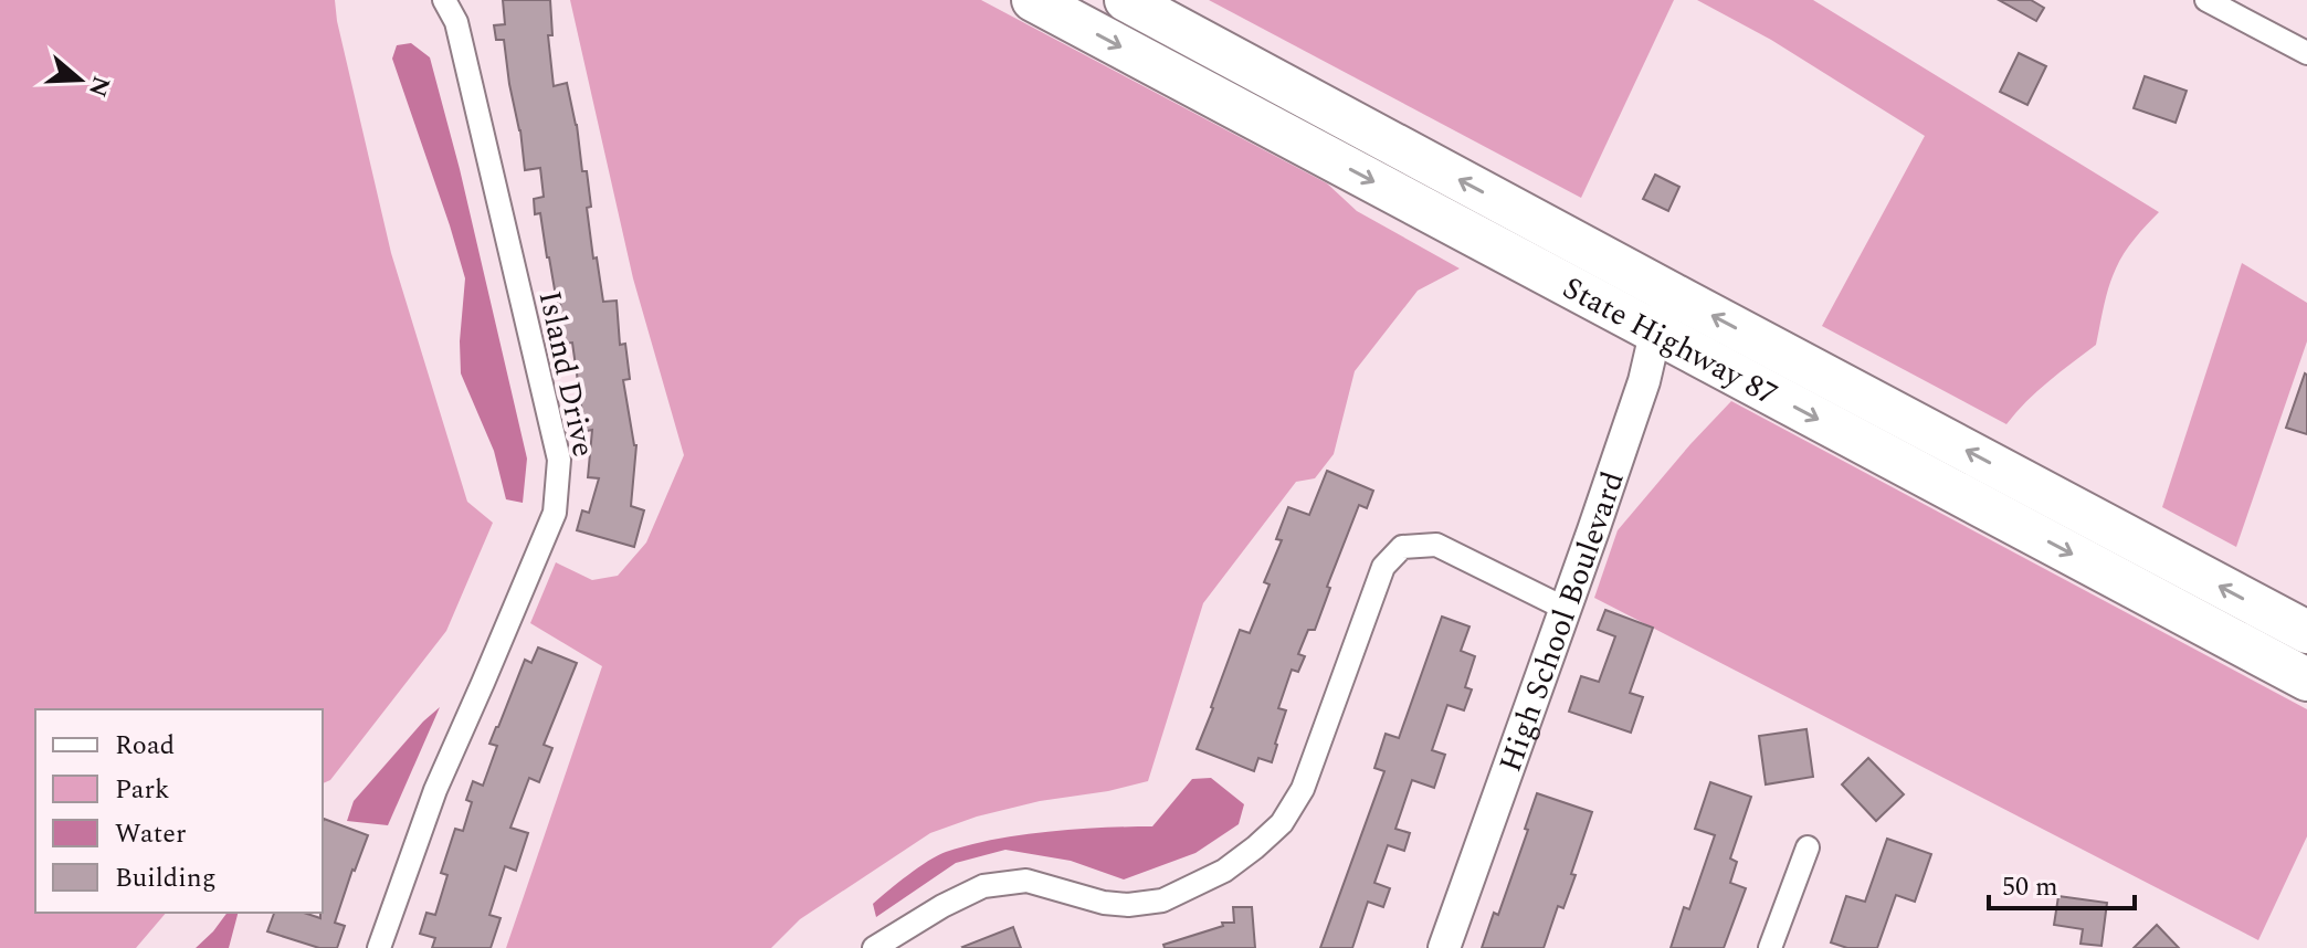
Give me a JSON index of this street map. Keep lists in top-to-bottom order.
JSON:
{
  "streets": {
    "highway": ["State Highway 87"],
    "street": ["Island Drive", "High School Boulevard"]
  },
  "crossings": [
    ["State Highway 87", "High School Boulevard"]
  ],
  "legend": [
    "Road",
    "Park",
    "Water",
    "Building"
  ],
  "scale_bar": "50 m",
  "north": "right"
}
